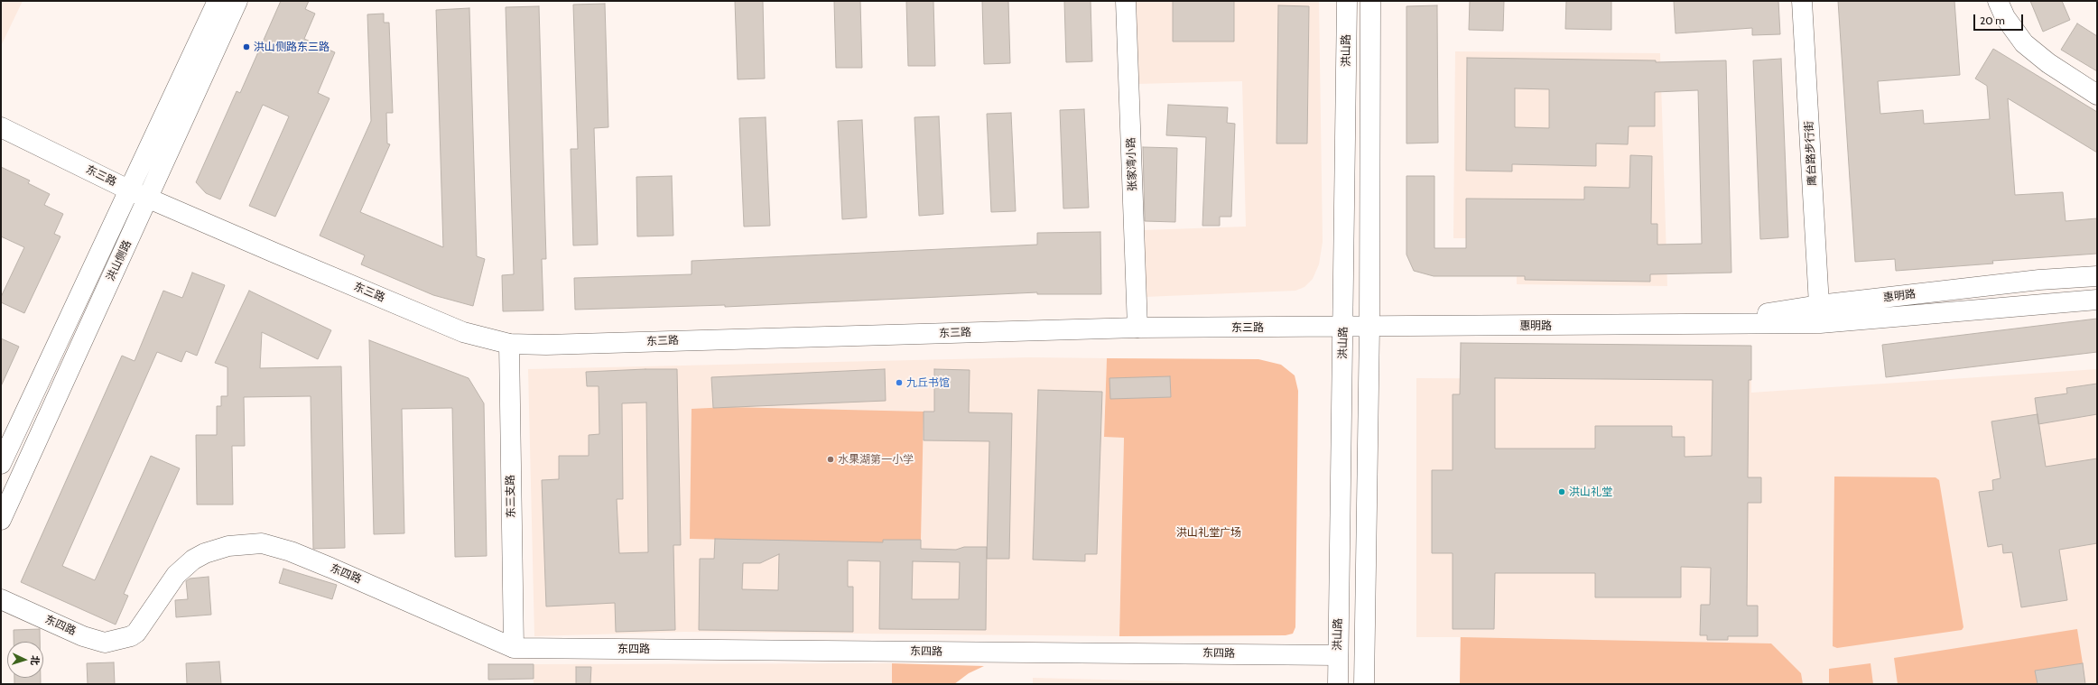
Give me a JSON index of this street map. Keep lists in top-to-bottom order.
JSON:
{
  "streets": {
    "street": [
      "洪山路",
      "鹰台路步行街",
      "张家湾小路",
      "东三路",
      "洪山侧路",
      "惠明路",
      "东三支路",
      "东四路"
    ]
  },
  "crossings": [
    ["洪山路", "东三路"],
    ["洪山路", "东四路"],
    ["鹰台路步行街", "惠明路"],
    ["张家湾小路", "东三路"],
    ["东三路", "洪山侧路"],
    ["东三路", "惠明路"],
    ["东三路", "东三支路"],
    ["东三支路", "东四路"]
  ],
  "parks": ["洪山礼堂广场"],
  "places": [
    "洪山侧路东三路",
    "九丘书馆",
    "水果湖第一小学",
    "洪山礼堂"
  ],
  "scale_bar": "20 m",
  "north": "right"
}
